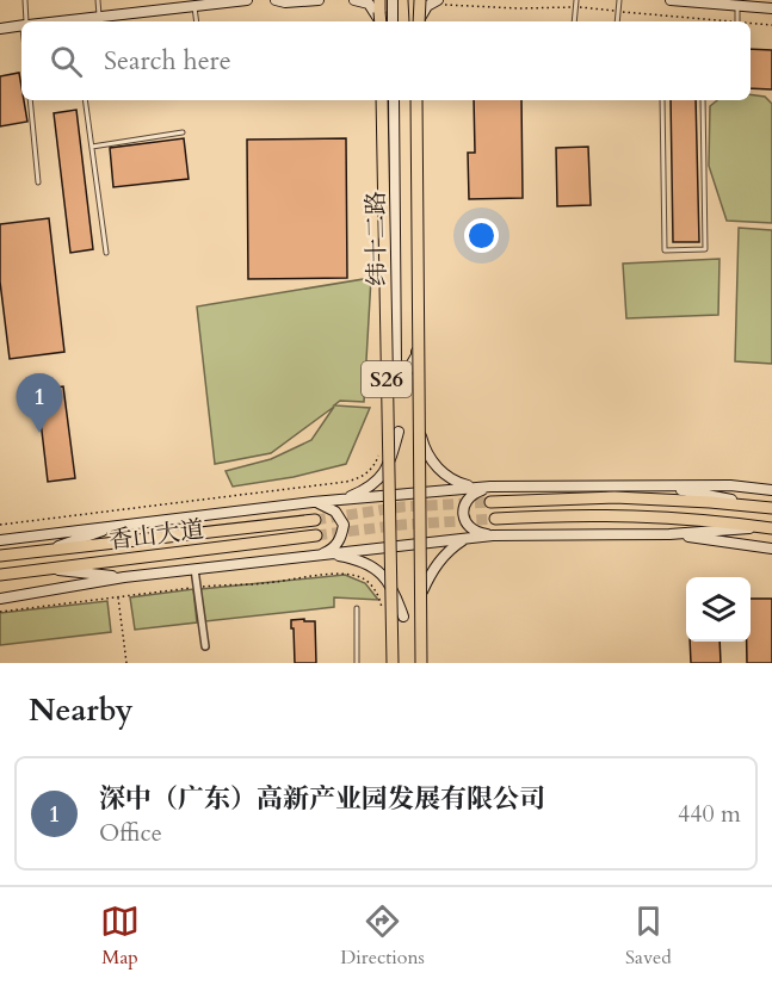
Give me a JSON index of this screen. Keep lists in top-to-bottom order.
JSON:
{
  "streets": {
    "highway": ["S26", "香山大道"],
    "main road": ["纬十二路"]
  },
  "page": {
    "search": "Search here",
    "pins": "1",
    "heading": "Nearby",
    "list": [
      {
        "mark": "1",
        "name": "深中（广东）高新产业园发展有限公司",
        "note": "Office",
        "value": "440 m"
      }
    ],
    "nav": ["Map", "Directions", "Saved"]
  }
}
